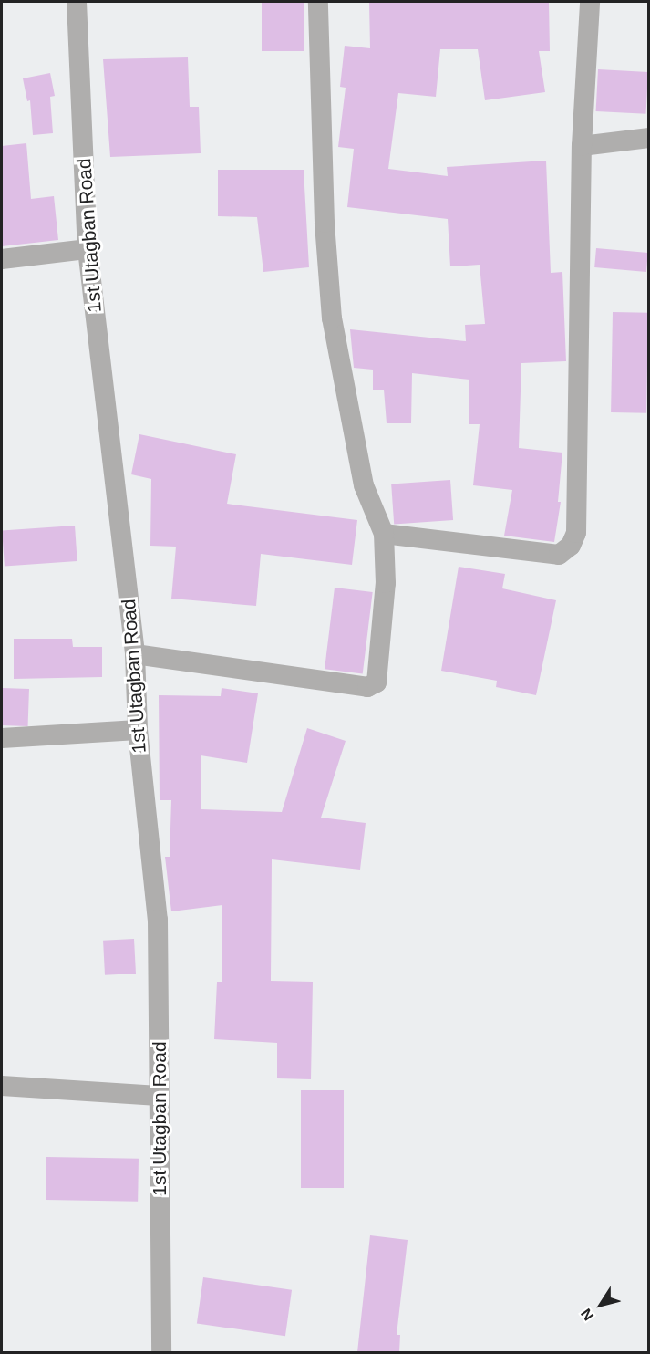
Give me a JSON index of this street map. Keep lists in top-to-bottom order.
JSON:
{
  "streets": {
    "street": ["1st Utagban Road"]
  },
  "north": "bottom left"
}
